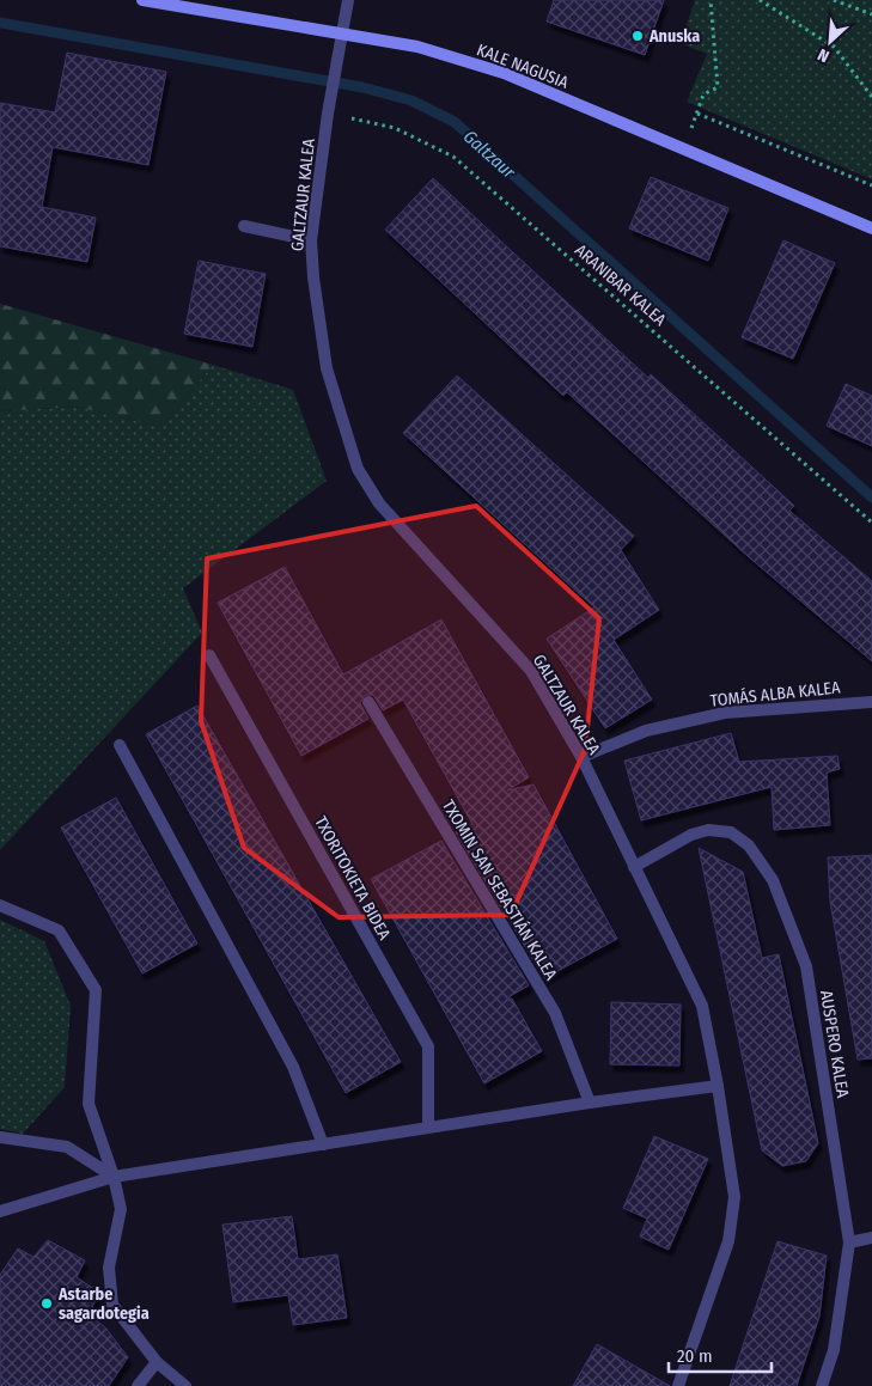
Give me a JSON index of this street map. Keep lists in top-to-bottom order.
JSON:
{
  "streets": {
    "street": [
      "KALE NAGUSIA",
      "GALTZAUR KALEA",
      "TOMÁS ALBA KALEA",
      "TXORITOKIETA BIDEA",
      "TXOMIN SAN SEBASTIÁN KALEA",
      "AUSPERO KALEA"
    ],
    "path": ["ARANIBAR KALEA"]
  },
  "crossings": [
    ["KALE NAGUSIA", "GALTZAUR KALEA"],
    ["GALTZAUR KALEA", "ARANIBAR KALEA"],
    ["GALTZAUR KALEA", "TOMÁS ALBA KALEA"],
    ["GALTZAUR KALEA", "AUSPERO KALEA"]
  ],
  "water": ["Galtzaur"],
  "places": ["Anuska", "Astarbe sagardotegia"],
  "scale_bar": "20 m",
  "north": "bottom left"
}
